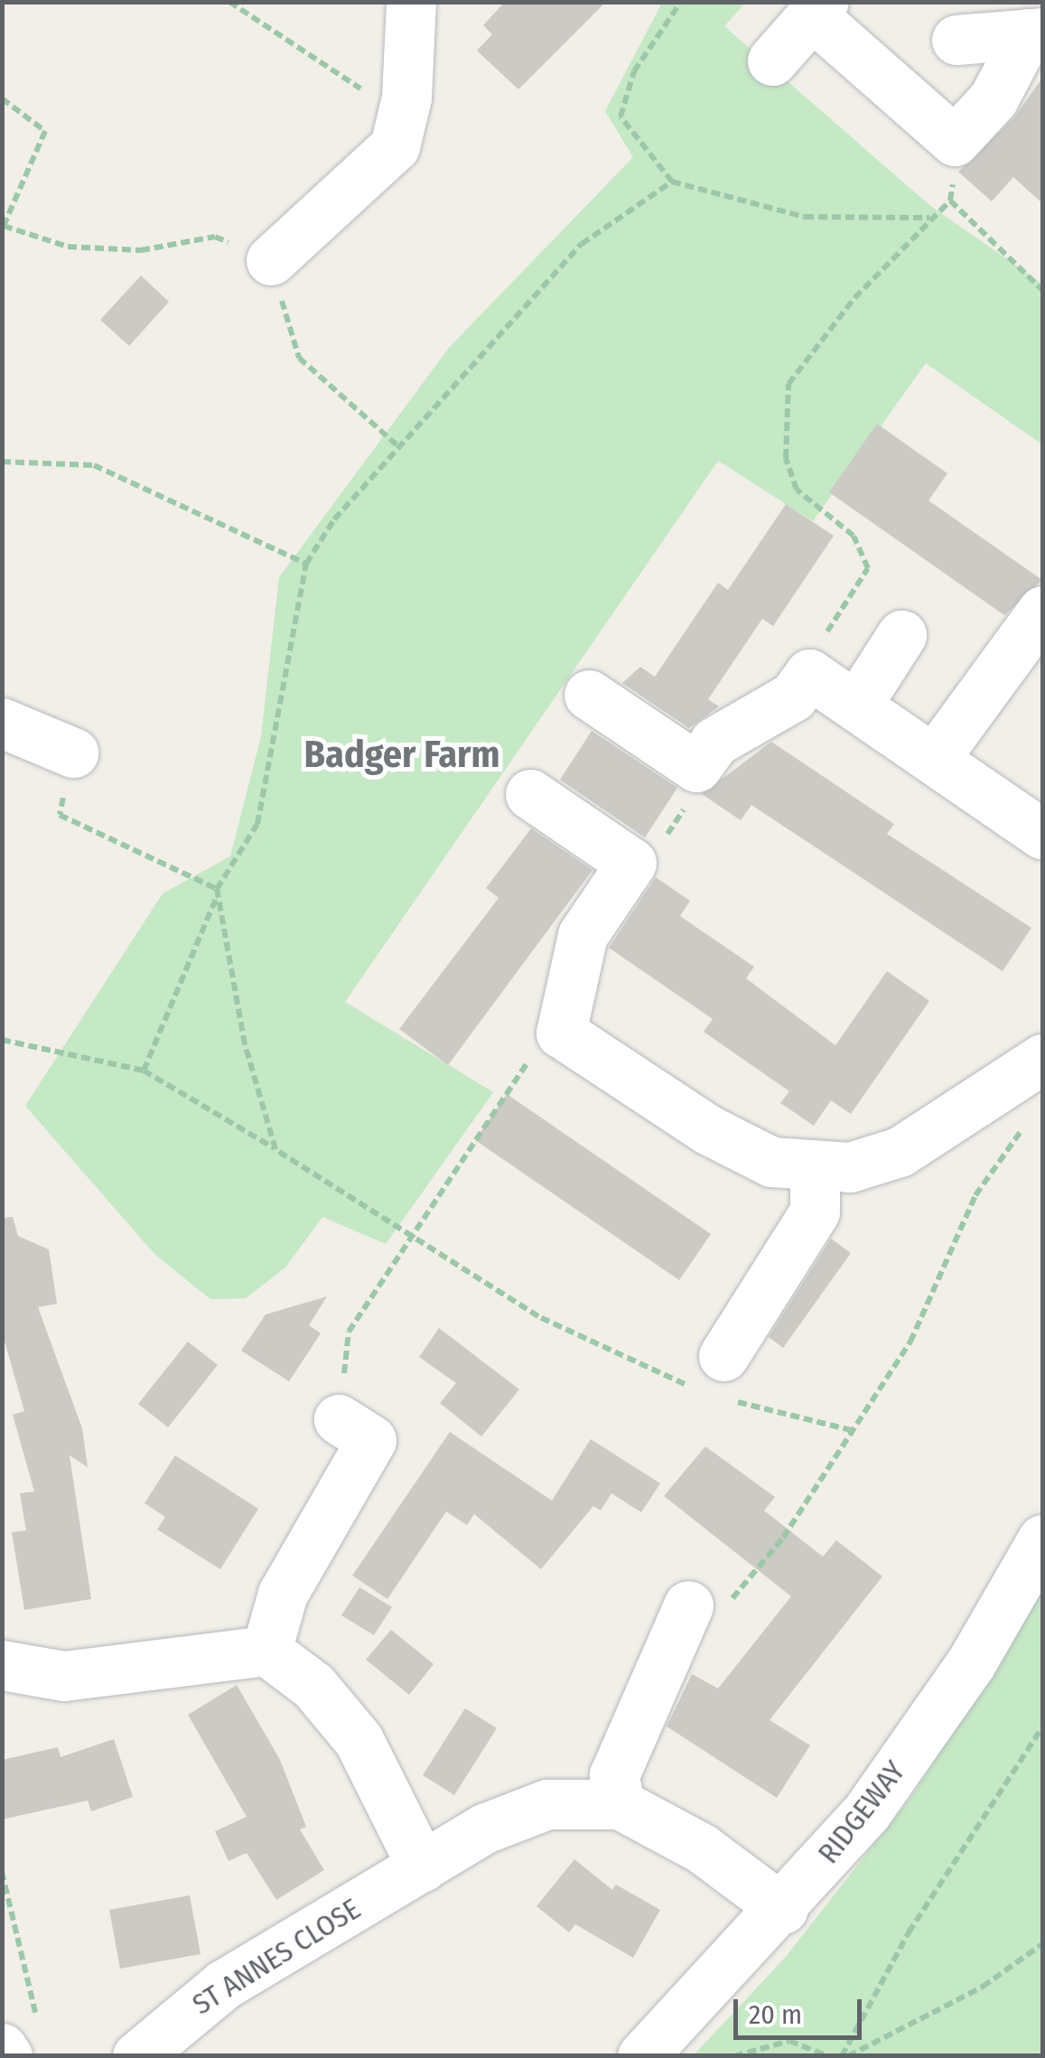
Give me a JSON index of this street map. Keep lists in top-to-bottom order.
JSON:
{
  "streets": {
    "street": ["RIDGEWAY", "ST ANNES CLOSE"]
  },
  "crossings": [
    ["RIDGEWAY", "ST ANNES CLOSE"]
  ],
  "districts": ["Badger Farm"],
  "scale_bar": "20 m"
}
